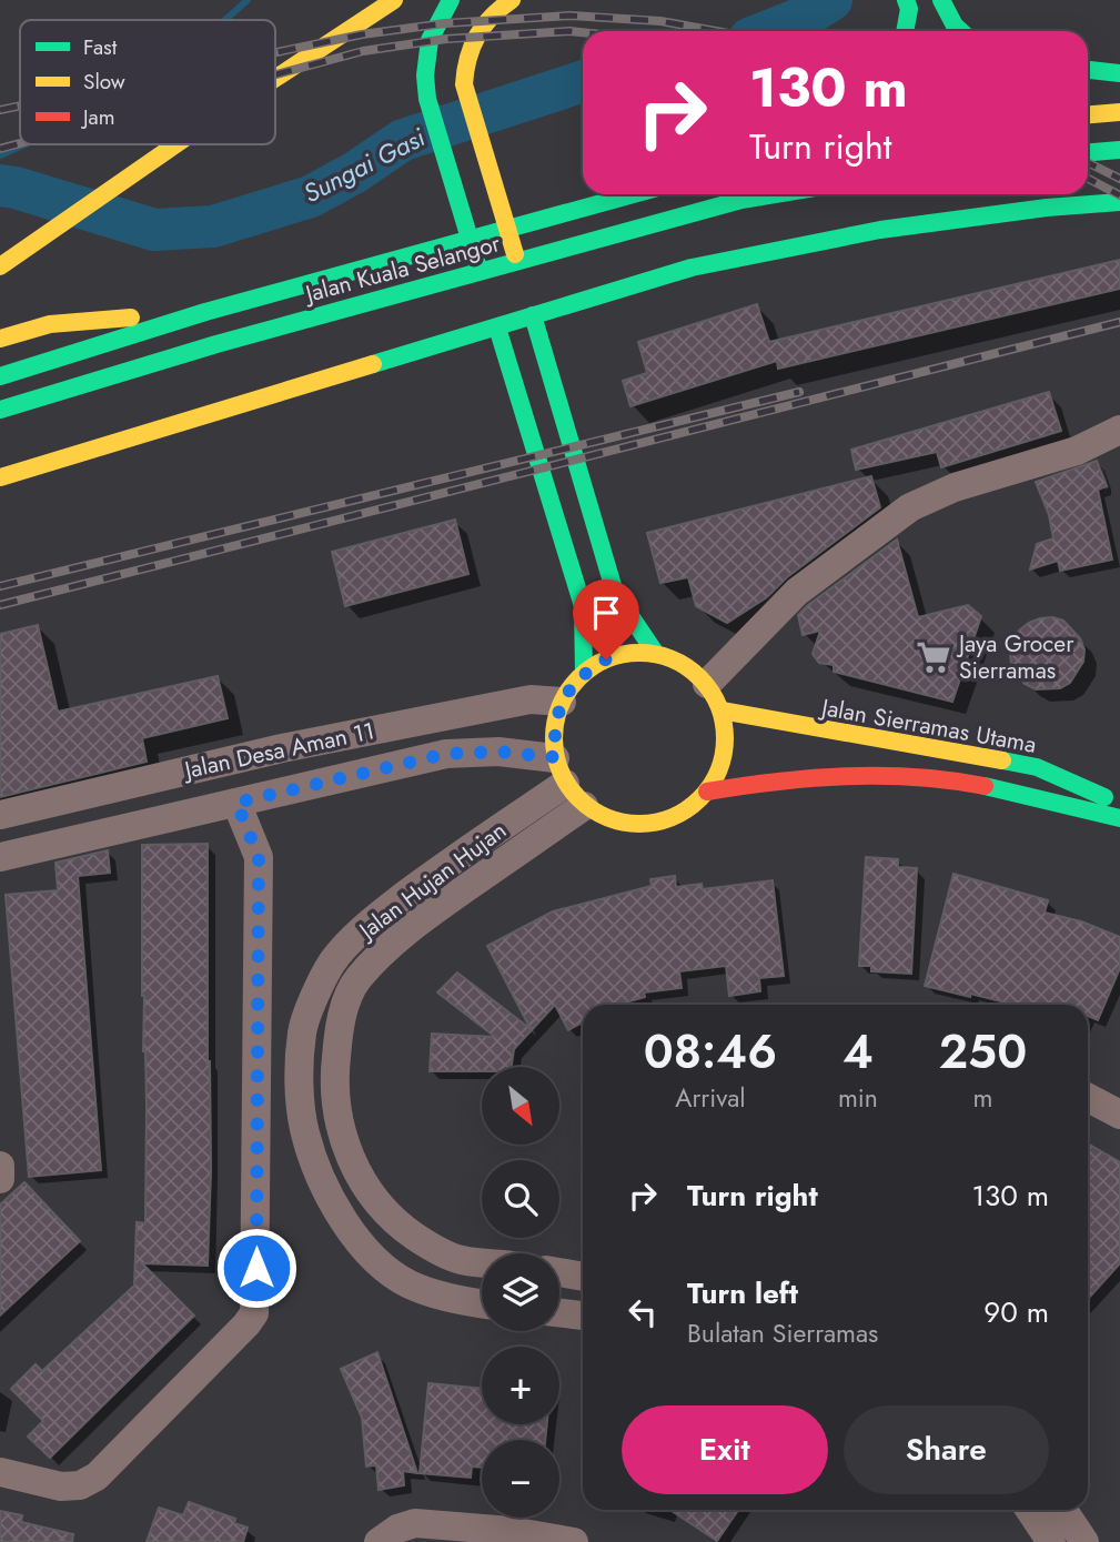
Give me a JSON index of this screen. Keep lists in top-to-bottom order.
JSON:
{
  "streets": {
    "main road": ["Jalan Kuala Selangor", "Jalan Sierramas Utama"],
    "street": ["Jalan Desa Aman 11", "Jalan Hujan Hujan"]
  },
  "crossings": [
    ["Jalan Sierramas Utama", "Jalan Desa Aman 11"],
    ["Jalan Sierramas Utama", "Jalan Hujan Hujan"],
    ["Jalan Desa Aman 11", "Jalan Hujan Hujan"]
  ],
  "water": ["Sungai Gasi"],
  "places": {
    "supermarket": ["Jaya Grocer Sierramas"]
  },
  "legend": ["Fast", "Slow", "Jam"],
  "north": "bottom right",
  "page": {
    "turn": ["130 m", "Turn right"],
    "eta": [
      "08:46",
      "Arrival",
      "4",
      "min",
      "250",
      "m"
    ],
    "map_buttons": ["+", "−"],
    "list": [
      {
        "name": "Turn right",
        "value": "130 m"
      },
      {
        "name": "Turn left",
        "note": "Bulatan Sierramas",
        "value": "90 m"
      }
    ],
    "buttons": ["Exit", "Share"]
  }
}
